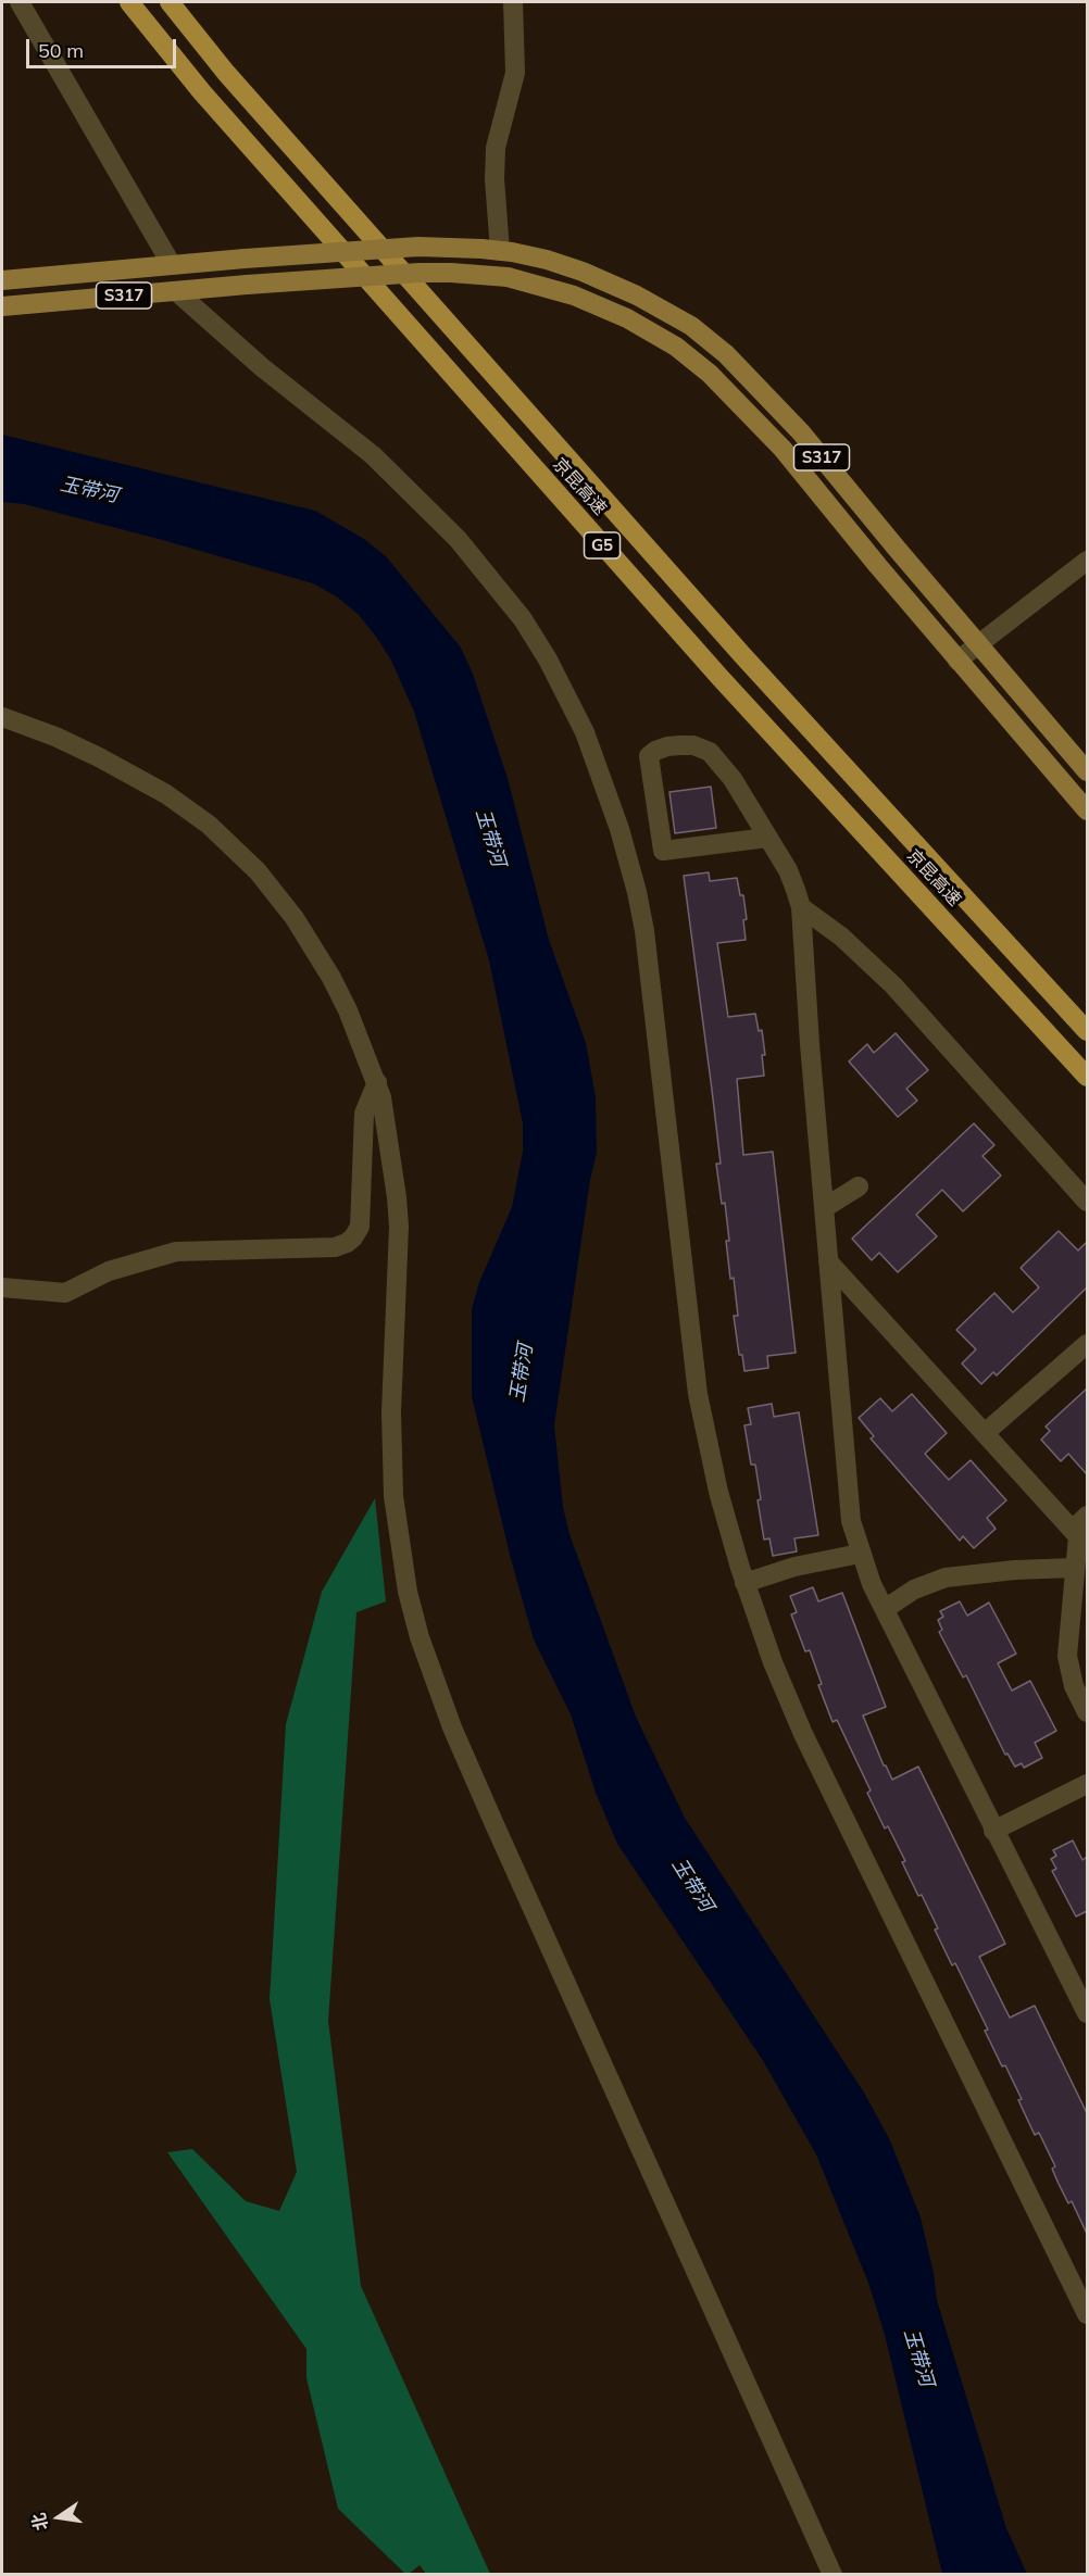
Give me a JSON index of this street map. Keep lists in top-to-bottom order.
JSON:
{
  "streets": {
    "highway": ["京昆高速", "G5"],
    "main road": ["S317"]
  },
  "water": ["玉带河"],
  "scale_bar": "50 m",
  "north": "left"
}
